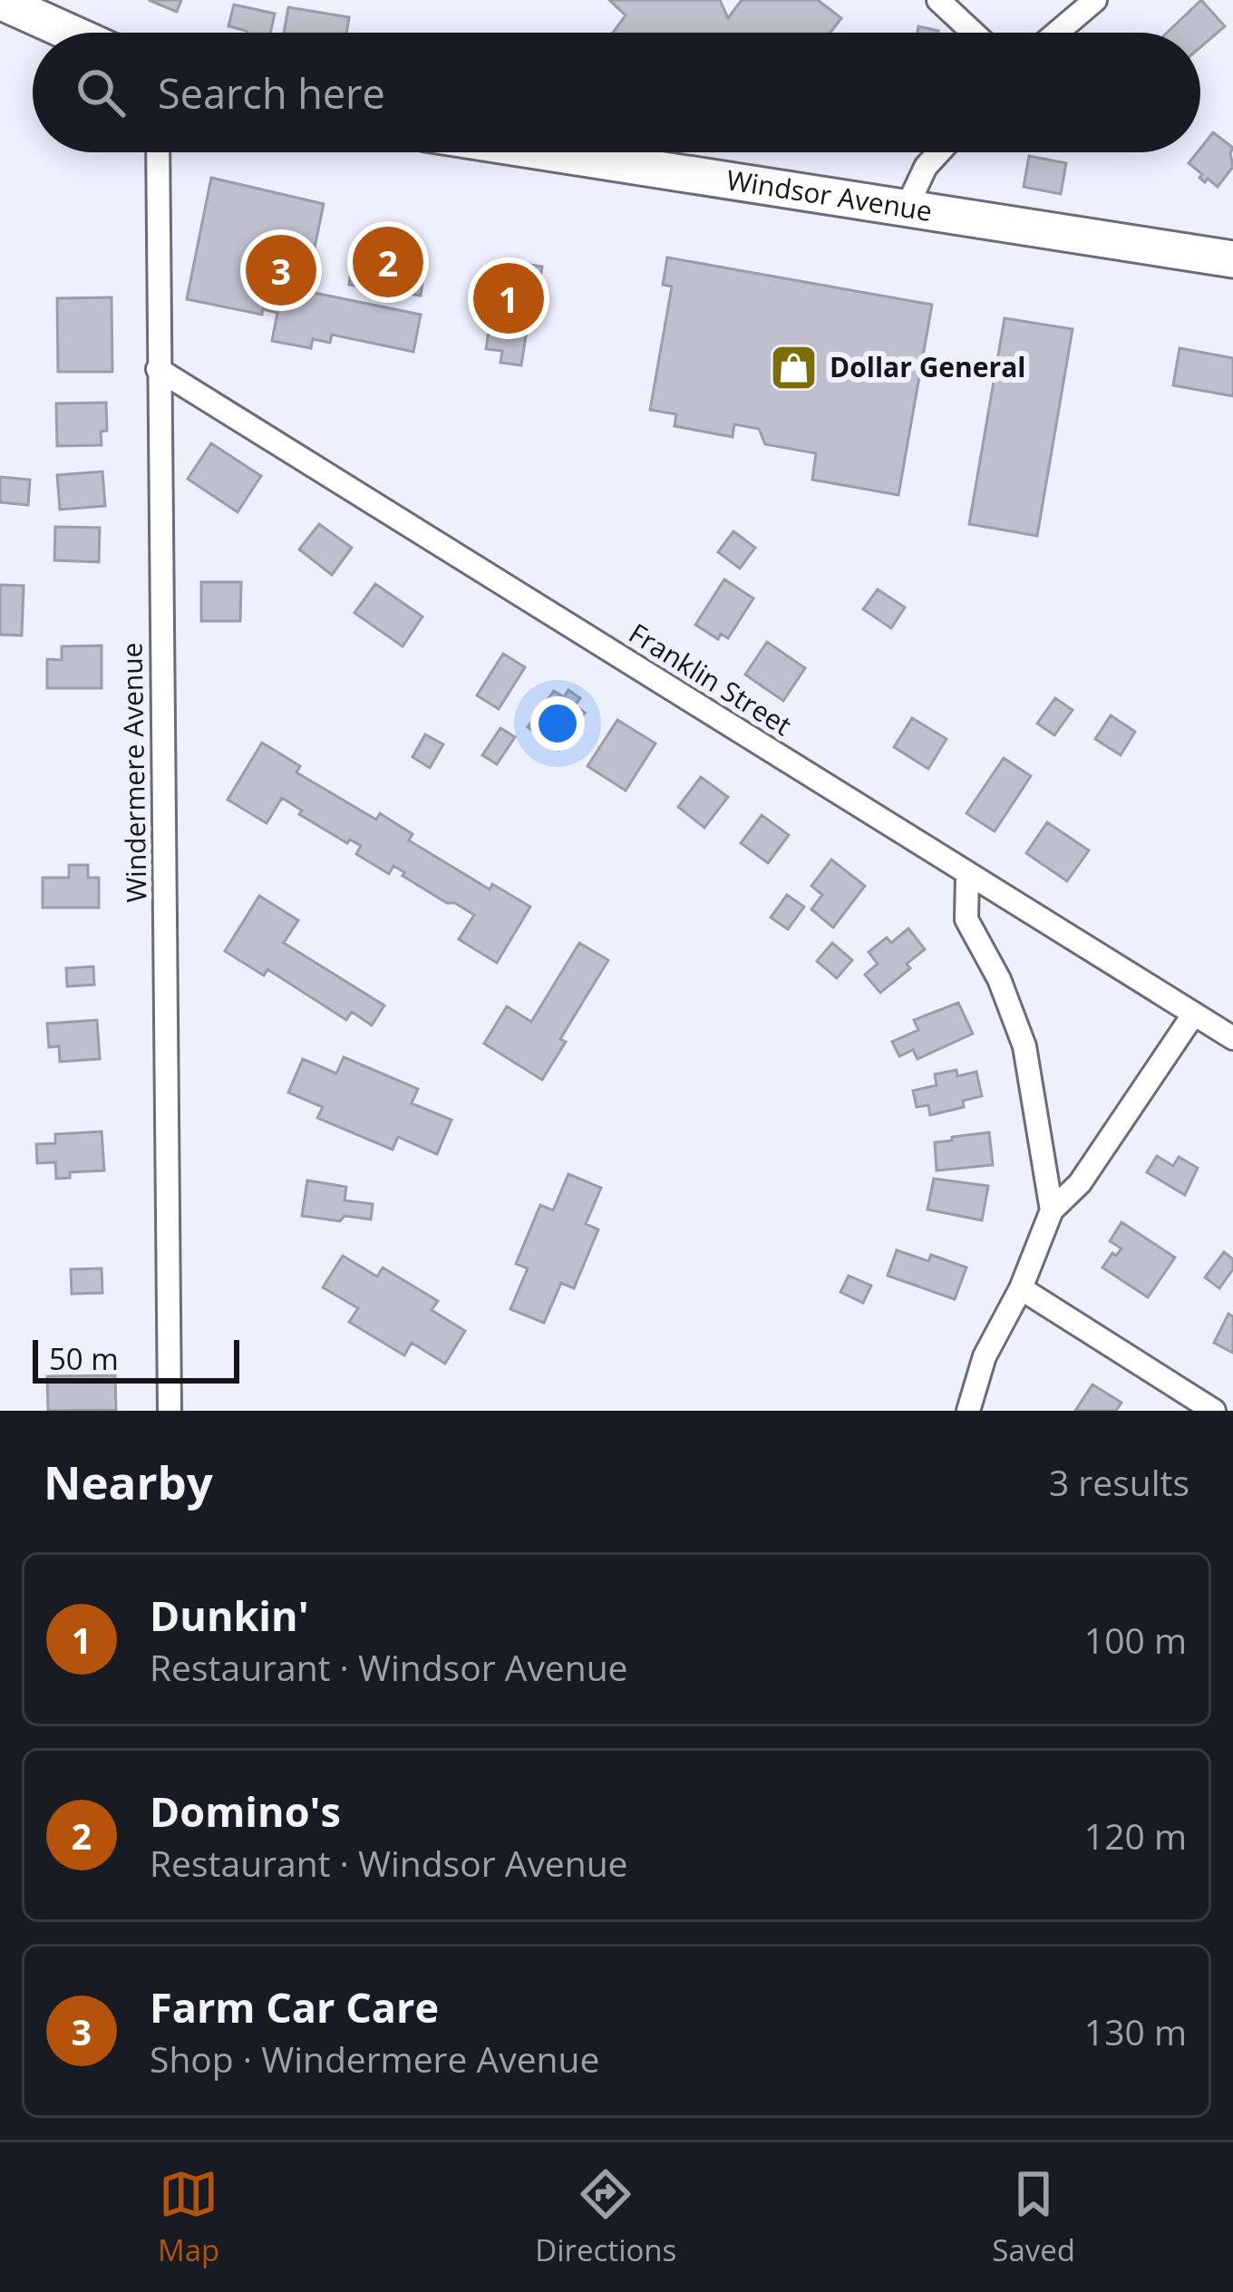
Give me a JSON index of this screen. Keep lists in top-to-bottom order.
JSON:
{
  "streets": {
    "main road": ["Windsor Avenue"],
    "street": ["Franklin Street", "Windermere Avenue"]
  },
  "crossings": [
    ["Franklin Street", "Windermere Avenue"]
  ],
  "places": {
    "shop": ["Dollar General"]
  },
  "scale_bar": "50 m",
  "page": {
    "search": "Search here",
    "pins": ["2", "3", "1"],
    "scale": "50 m",
    "heading": ["Nearby", "3 results"],
    "list": [
      {
        "mark": "1",
        "name": "Dunkin'",
        "note": "Restaurant · Windsor Avenue",
        "value": "100 m"
      },
      {
        "mark": "2",
        "name": "Domino's",
        "note": "Restaurant · Windsor Avenue",
        "value": "120 m"
      },
      {
        "mark": "3",
        "name": "Farm Car Care",
        "note": "Shop · Windermere Avenue",
        "value": "130 m"
      }
    ],
    "nav": ["Map", "Directions", "Saved"]
  }
}
